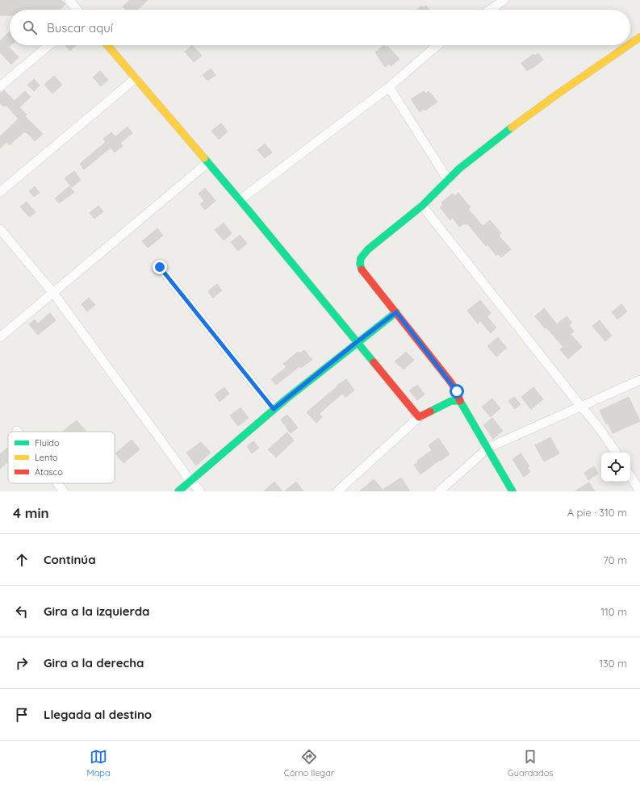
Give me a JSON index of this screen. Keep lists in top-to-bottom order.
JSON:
{
  "legend": ["Fluido", "Lento", "Atasco"],
  "page": {
    "search": "Buscar aquí",
    "heading": ["4 min", "A pie · 310 m"],
    "list": [
      ["Continúa", "70 m"],
      ["Gira a la izquierda", "110 m"],
      ["Gira a la derecha", "130 m"],
      "Llegada al destino"
    ],
    "nav": ["Mapa", "Cómo llegar", "Guardados"]
  }
}
